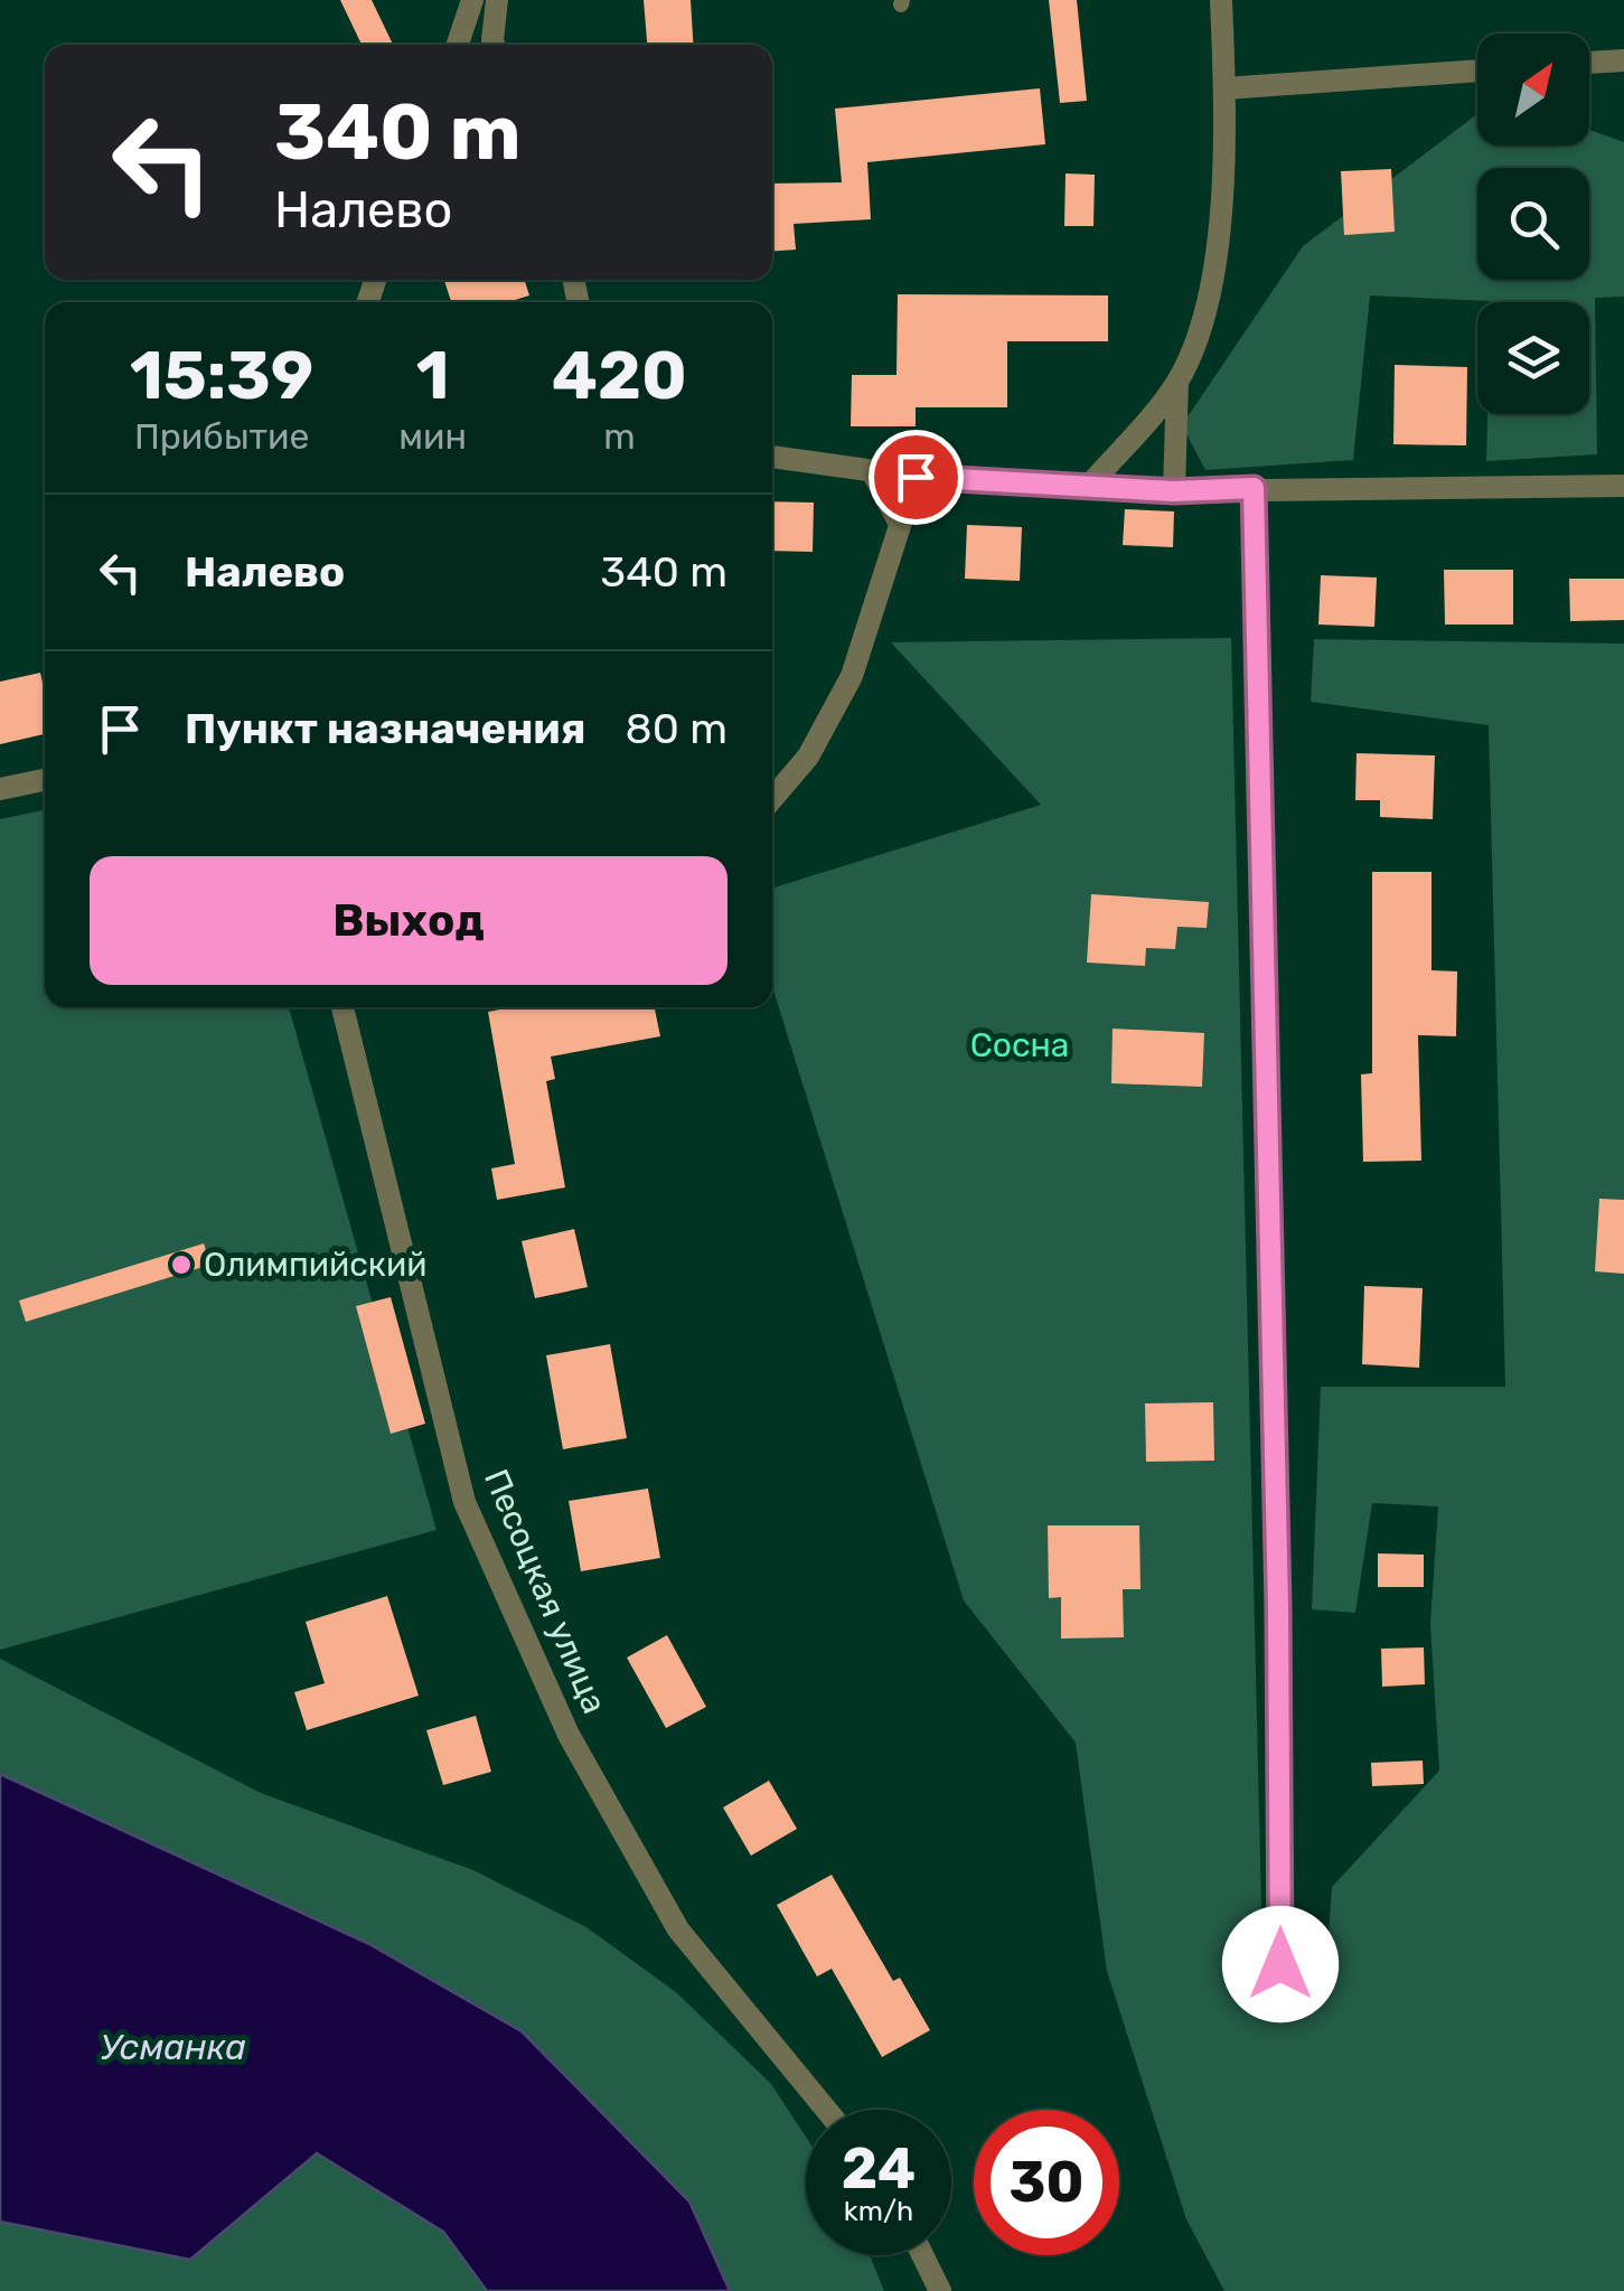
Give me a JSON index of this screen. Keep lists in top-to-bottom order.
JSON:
{
  "streets": {
    "street": ["Песоцкая улица"]
  },
  "water": ["Усманка"],
  "parks": ["Сосна"],
  "places": ["Олимпийский"],
  "north": "top right",
  "page": {
    "turn": ["340 m", "Налево"],
    "eta": [
      "15:39",
      "Прибытие",
      "1",
      "мин",
      "420",
      "m"
    ],
    "list": [
      {
        "name": "Налево",
        "value": "340 m"
      },
      {
        "name": "Пункт назначения",
        "value": "80 m"
      }
    ],
    "buttons": "Выход",
    "speed": "24 km/h",
    "limit": "30"
  }
}
